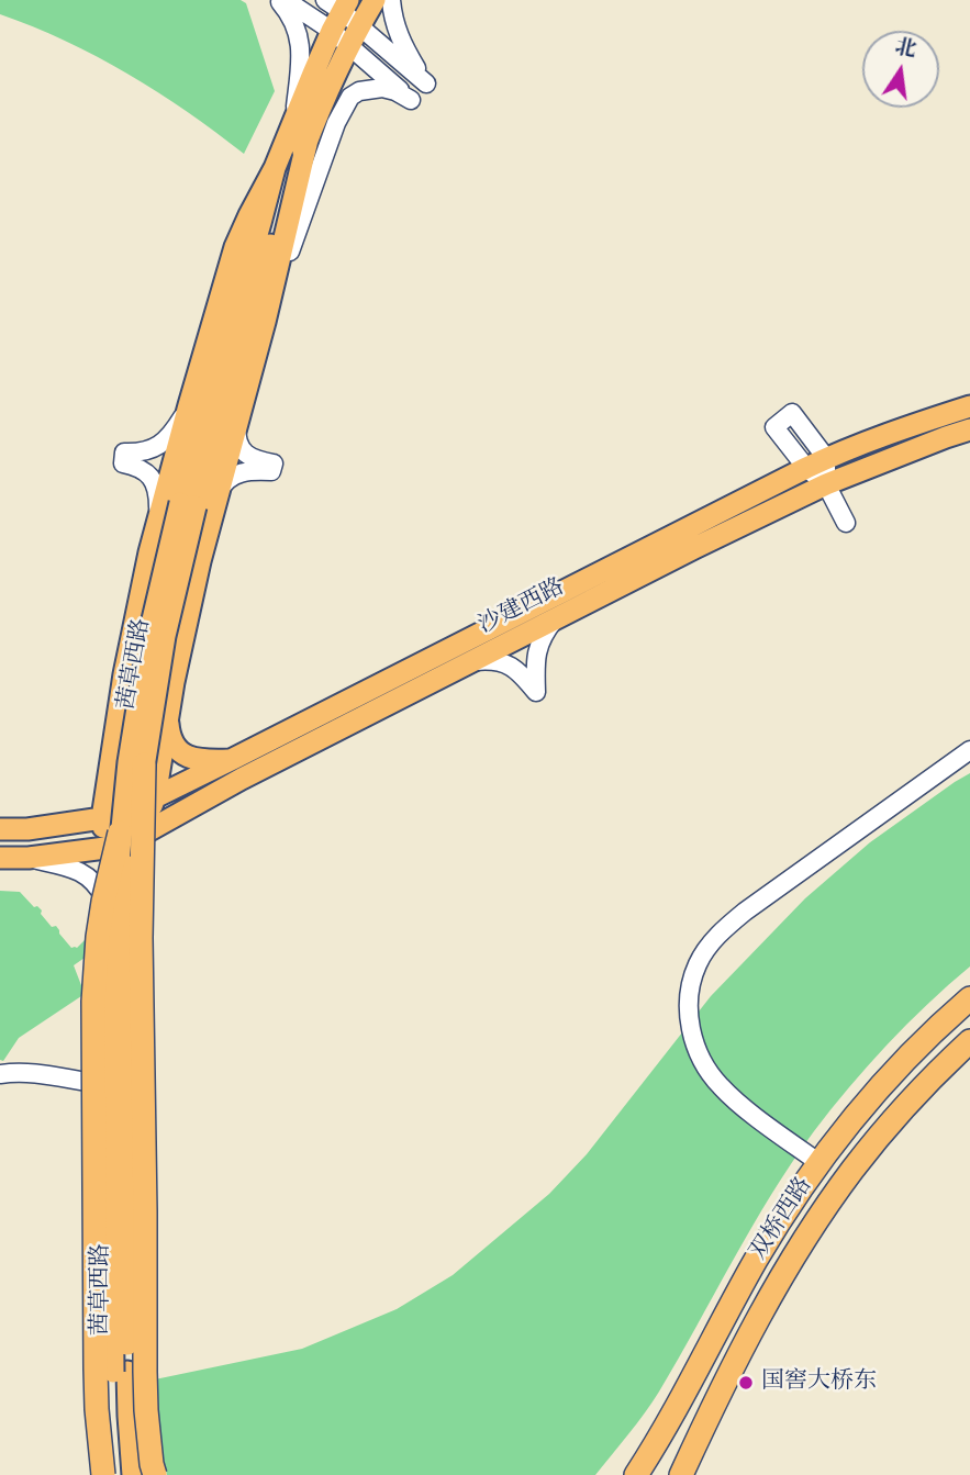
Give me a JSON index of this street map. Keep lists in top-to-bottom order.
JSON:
{
  "streets": {
    "highway": ["双桥西路"],
    "main road": ["沙建西路", "茜草西路"]
  },
  "crossings": [
    ["沙建西路", "茜草西路"]
  ],
  "places": ["国窖大桥东"],
  "north": "top"
}
